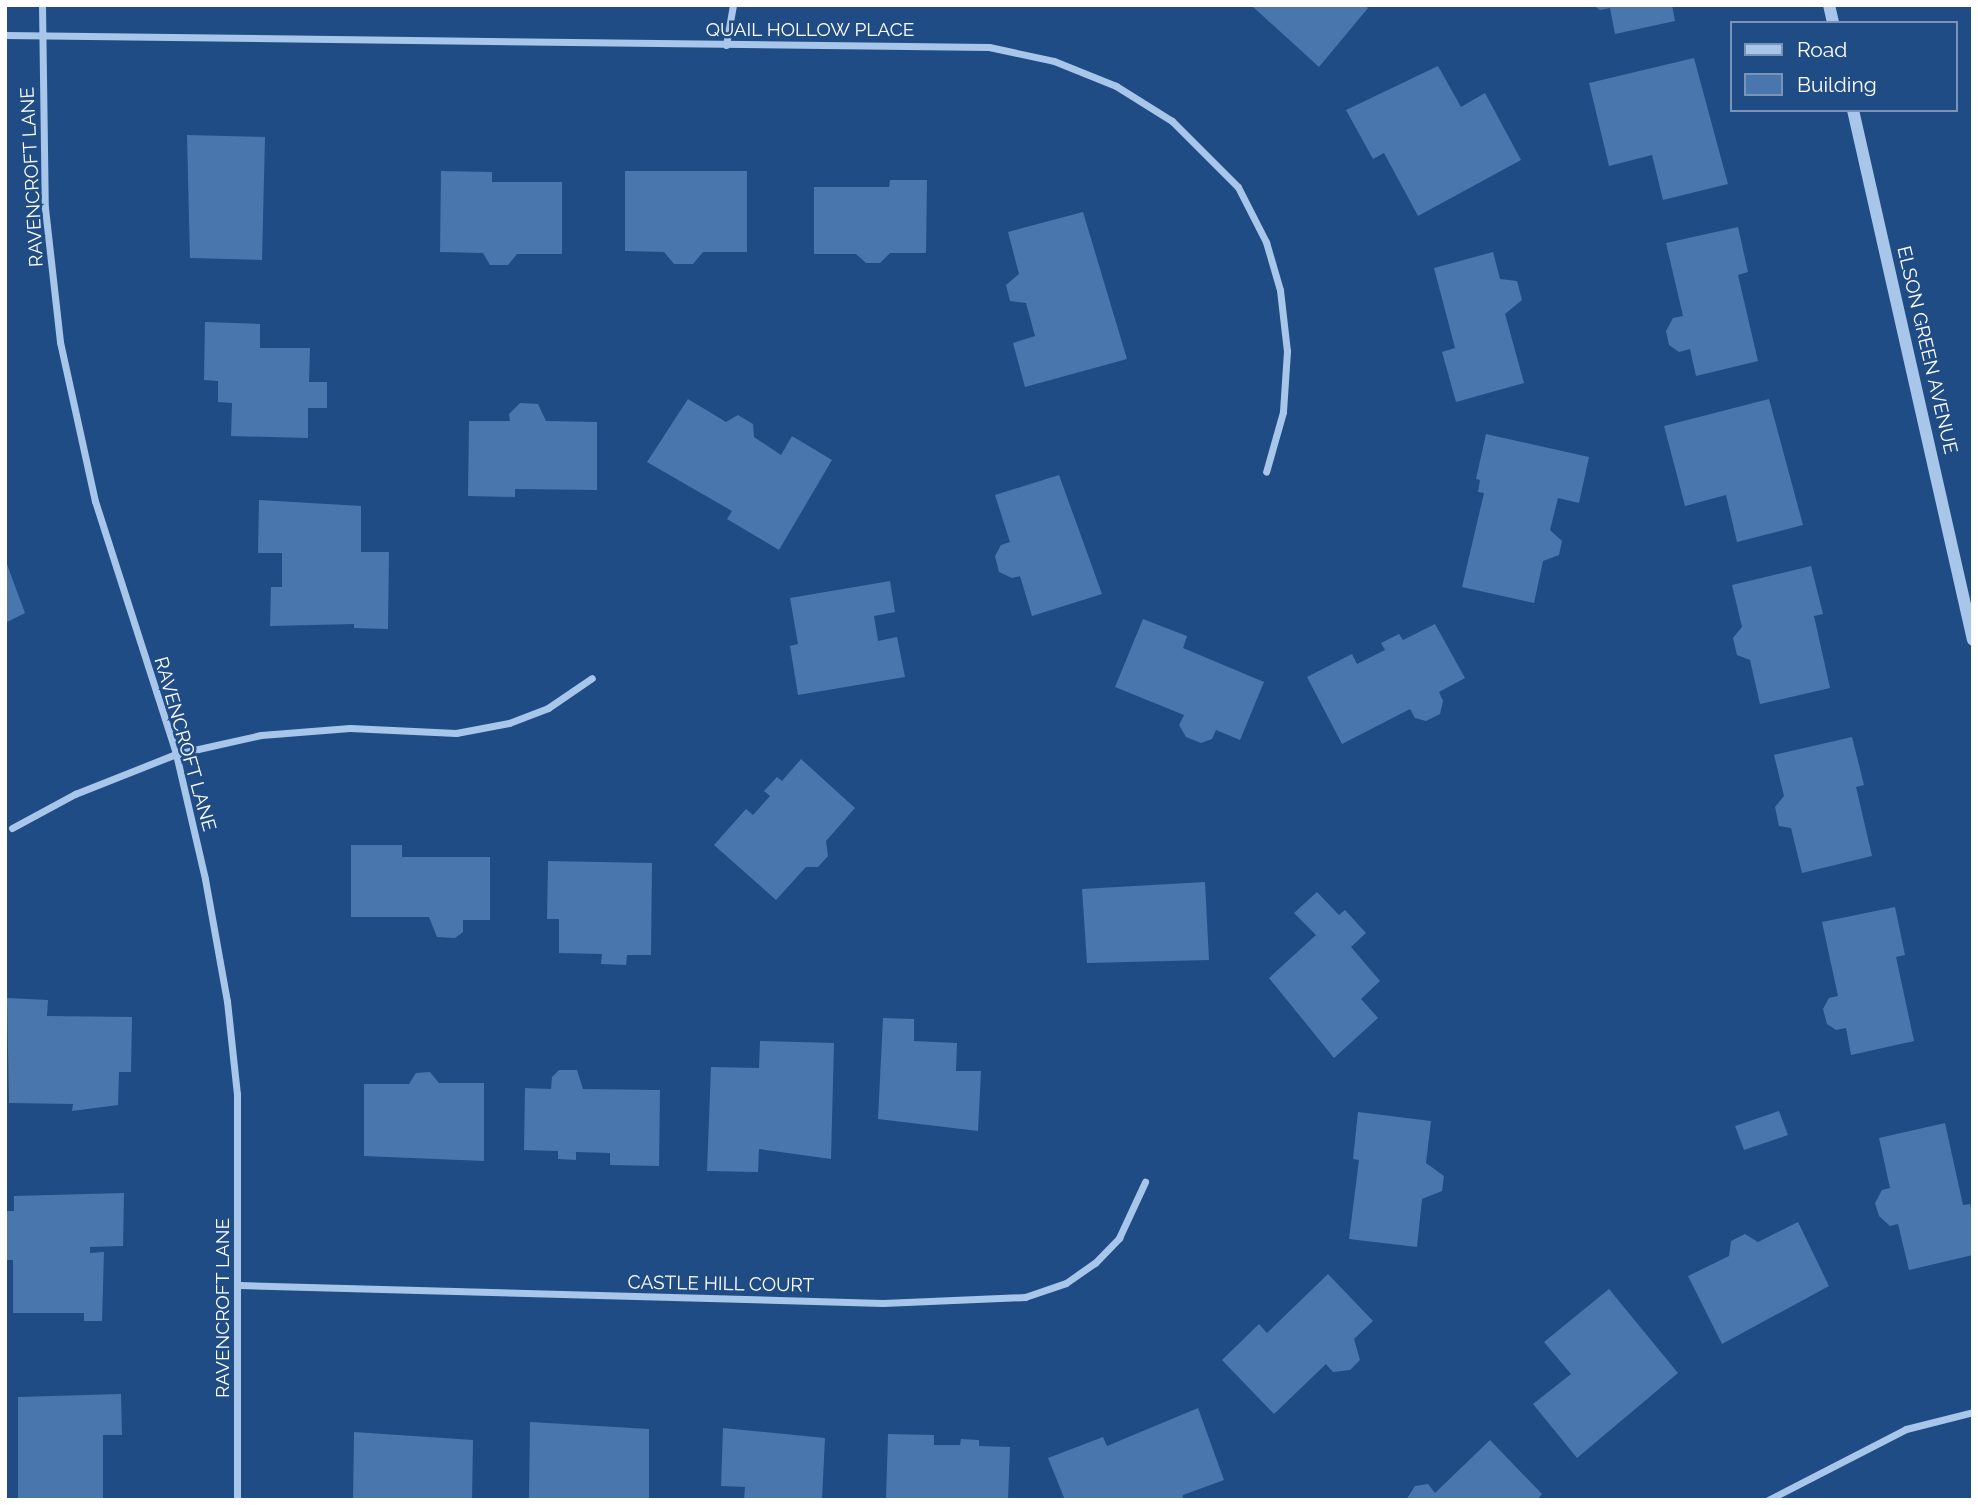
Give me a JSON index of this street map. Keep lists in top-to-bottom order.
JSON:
{
  "streets": {
    "street": [
      "QUAIL HOLLOW PLACE",
      "RAVENCROFT LANE",
      "ELSON GREEN AVENUE",
      "CASTLE HILL COURT"
    ]
  },
  "crossings": [
    ["QUAIL HOLLOW PLACE", "RAVENCROFT LANE"],
    ["RAVENCROFT LANE", "CASTLE HILL COURT"]
  ],
  "legend": ["Road", "Building"]
}
